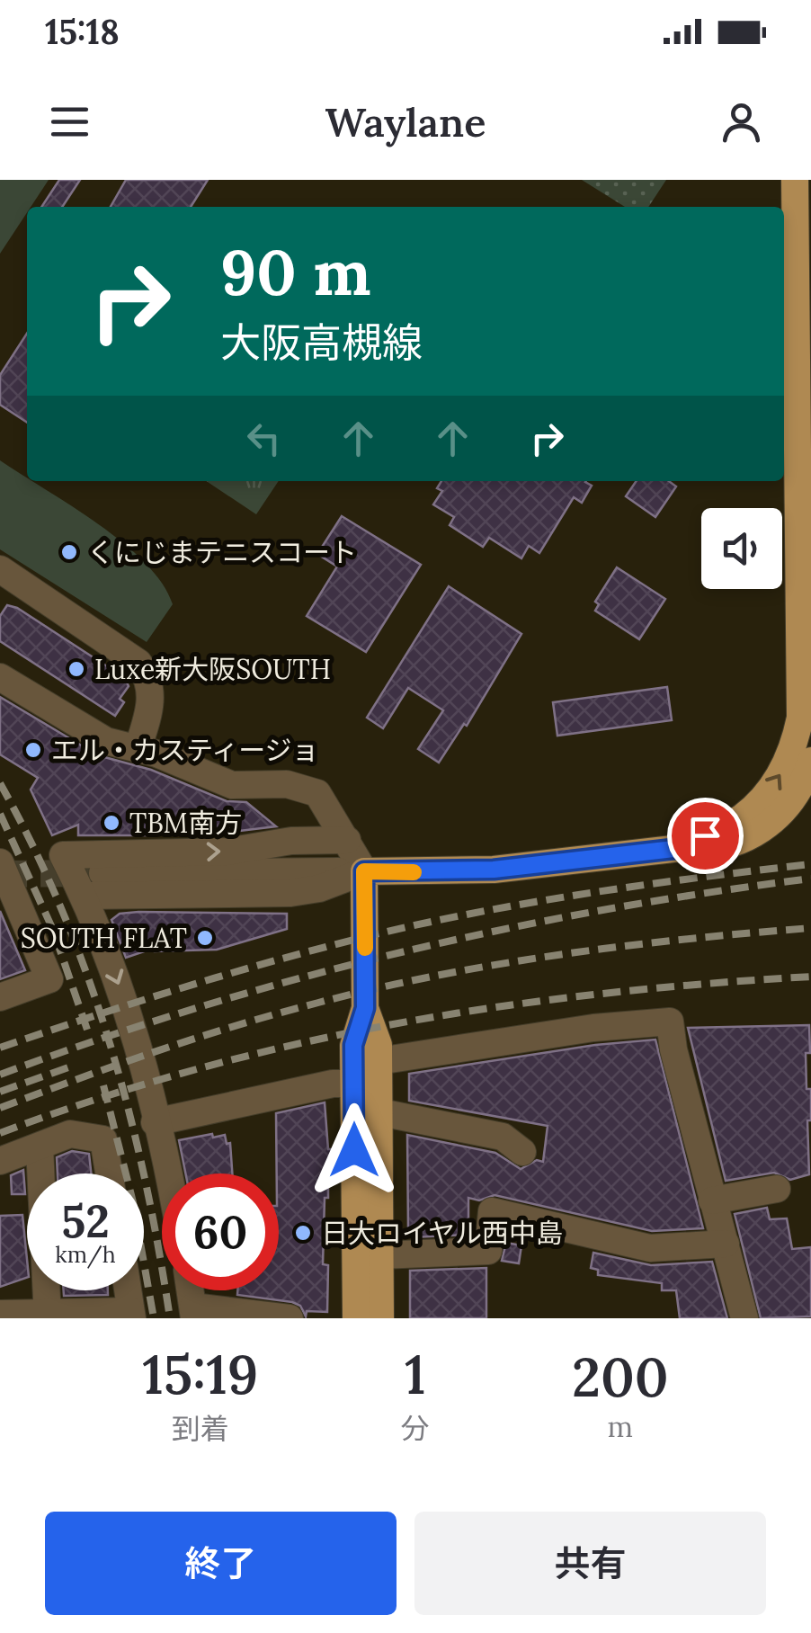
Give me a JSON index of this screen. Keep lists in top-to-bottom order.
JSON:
{
  "places": [
    "くにじまテニスコート",
    "Luxe新大阪SOUTH",
    "エル・カスティージョ",
    "TBM南方",
    "SOUTH FLAT",
    "日大ロイヤル西中島"
  ],
  "page": {
    "status": "15:18",
    "header": "Waylane",
    "turn": ["90 m", "大阪高槻線"],
    "speed": "52 km/h",
    "limit": "60",
    "eta": [
      "15:19",
      "到着",
      "1",
      "分",
      "200",
      "m"
    ],
    "buttons": ["終了", "共有"]
  }
}
